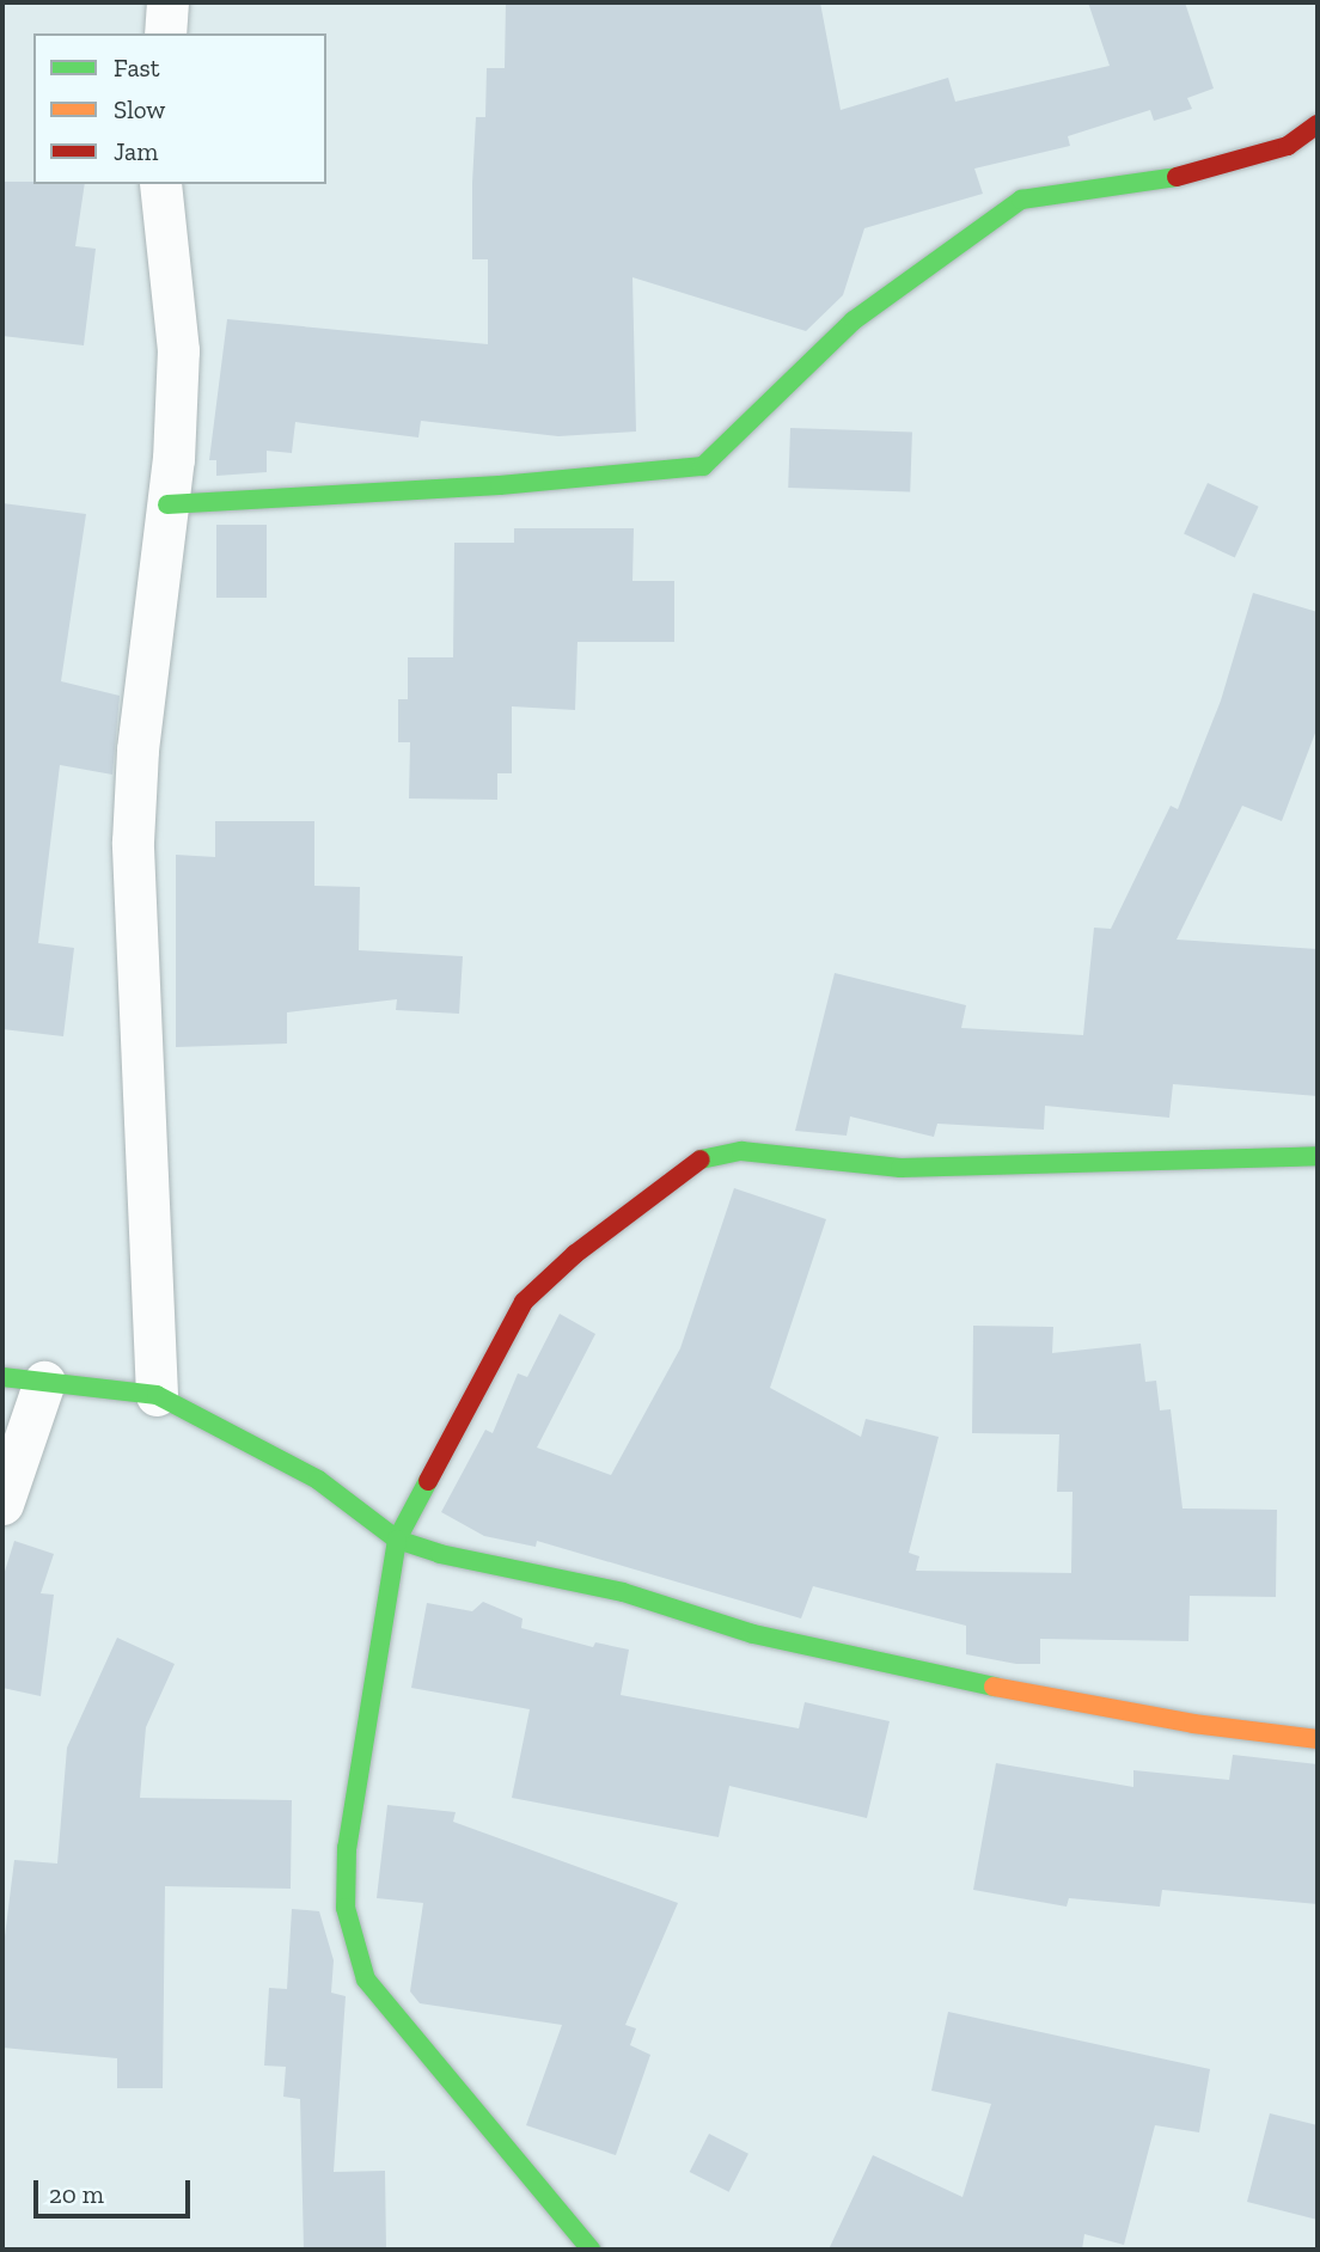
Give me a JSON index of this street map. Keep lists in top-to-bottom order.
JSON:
{
  "legend": ["Fast", "Slow", "Jam"],
  "scale_bar": "20 m"
}
